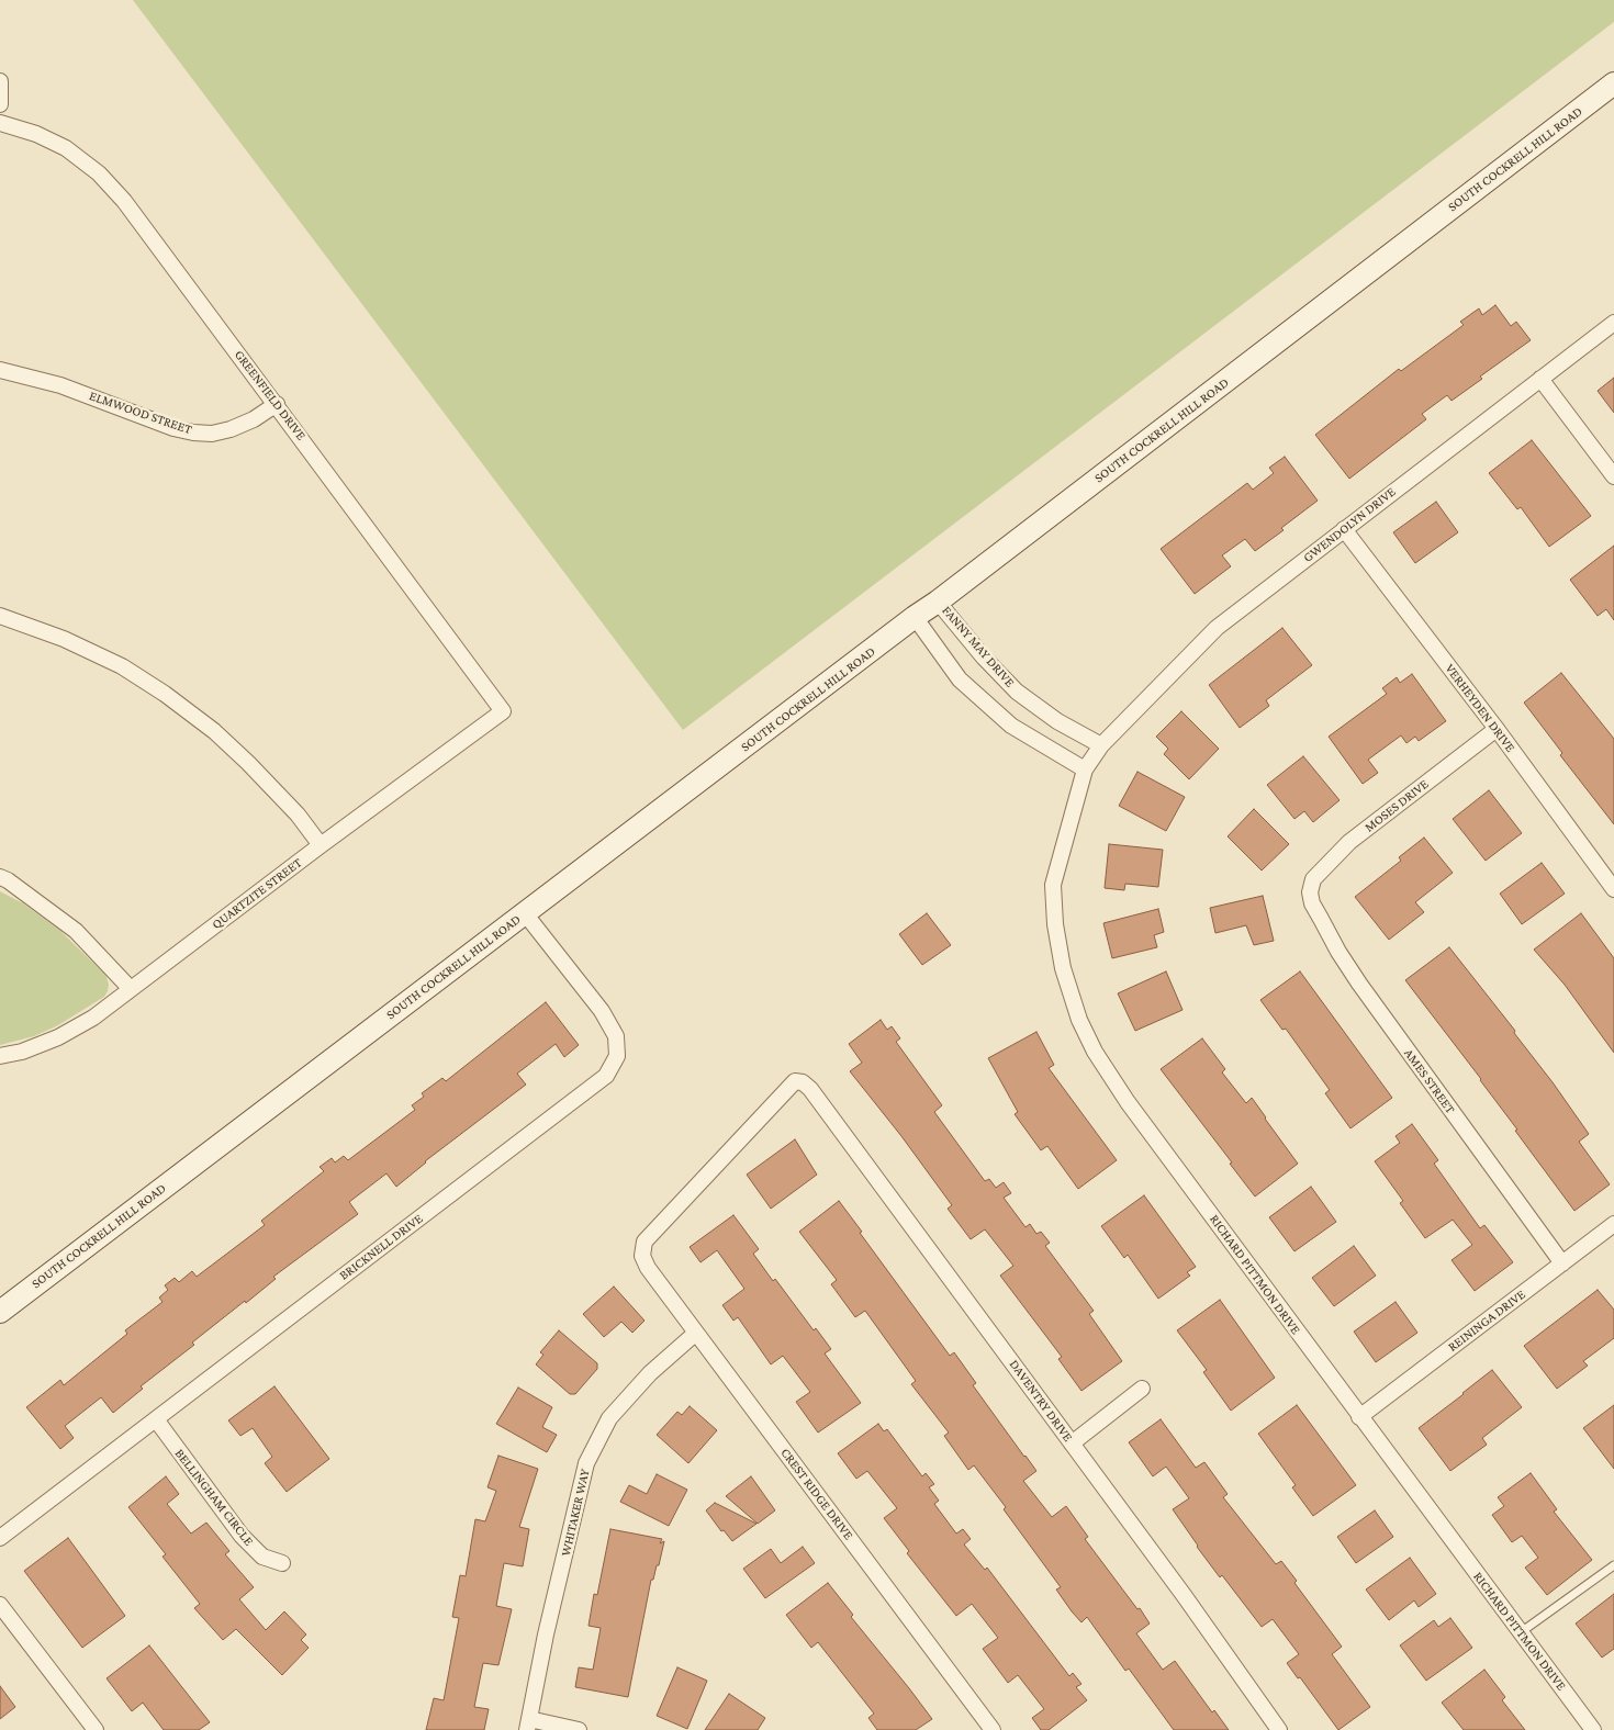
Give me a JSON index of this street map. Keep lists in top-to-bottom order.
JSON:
{
  "streets": {
    "main road": ["SOUTH COCKRELL HILL ROAD"],
    "street": [
      "GREENFIELD DRIVE",
      "ELMWOOD STREET",
      "GWENDOLYN DRIVE",
      "FANNY MAY DRIVE",
      "VERHEYDEN DRIVE",
      "MOSES DRIVE",
      "QUARTZITE STREET",
      "AMES STREET",
      "BRICKNELL DRIVE",
      "RICHARD PITTMON DRIVE",
      "REININGA DRIVE",
      "DAVENTRY DRIVE",
      "CREST RIDGE DRIVE",
      "BELLINGHAM CIRCLE",
      "WHITAKER WAY"
    ]
  },
  "crossings": [
    ["SOUTH COCKRELL HILL ROAD", "FANNY MAY DRIVE"],
    ["SOUTH COCKRELL HILL ROAD", "BRICKNELL DRIVE"],
    ["GREENFIELD DRIVE", "ELMWOOD STREET"],
    ["GREENFIELD DRIVE", "QUARTZITE STREET"],
    ["GWENDOLYN DRIVE", "FANNY MAY DRIVE"],
    ["GWENDOLYN DRIVE", "VERHEYDEN DRIVE"],
    ["GWENDOLYN DRIVE", "RICHARD PITTMON DRIVE"],
    ["VERHEYDEN DRIVE", "MOSES DRIVE"],
    ["MOSES DRIVE", "AMES STREET"],
    ["AMES STREET", "REININGA DRIVE"],
    ["BRICKNELL DRIVE", "BELLINGHAM CIRCLE"],
    ["RICHARD PITTMON DRIVE", "REININGA DRIVE"],
    ["DAVENTRY DRIVE", "CREST RIDGE DRIVE"],
    ["CREST RIDGE DRIVE", "WHITAKER WAY"]
  ]
}
